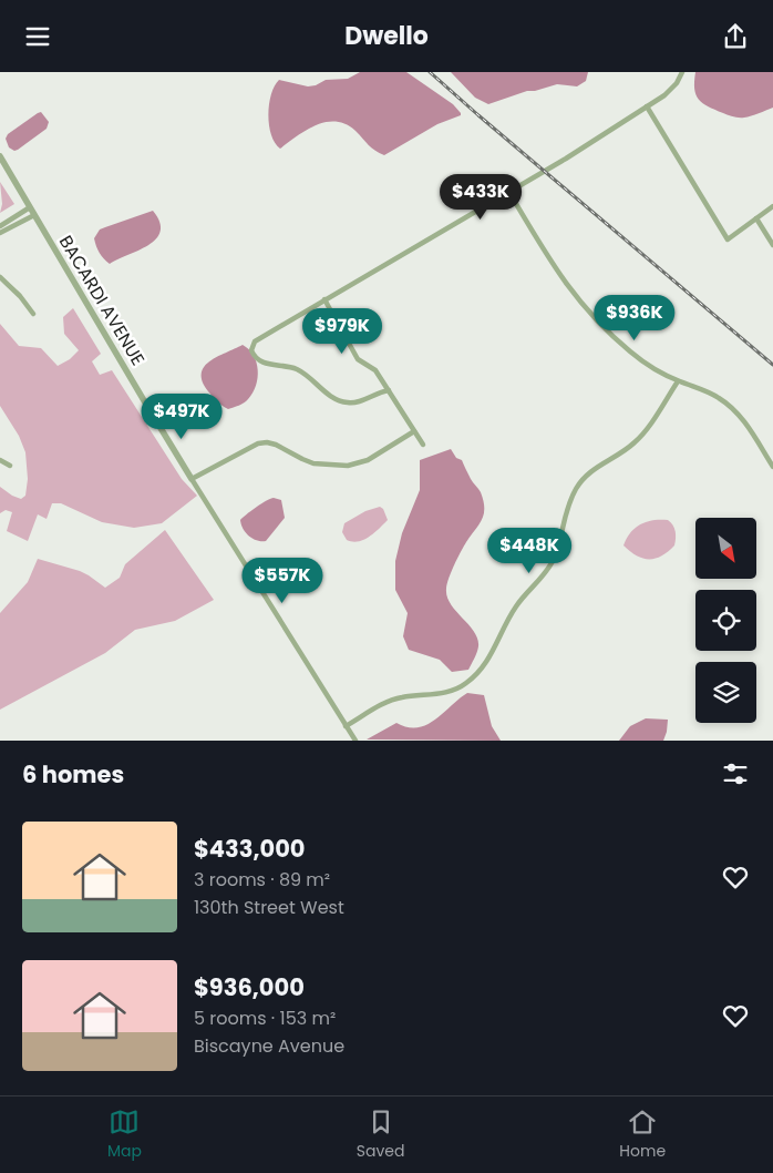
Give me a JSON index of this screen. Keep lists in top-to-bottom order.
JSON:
{
  "streets": {
    "street": ["BACARDI AVENUE"]
  },
  "north": "bottom right",
  "page": {
    "header": "Dwello",
    "price": [
      "$433K",
      "$936K",
      "$979K",
      "$497K",
      "$448K",
      "$557K"
    ],
    "heading": "6 homes",
    "list": [
      {
        "name": "$433,000",
        "note": "3 rooms · 89 m² · 130th Street West"
      },
      {
        "name": "$936,000",
        "note": "5 rooms · 153 m² · Biscayne Avenue"
      }
    ],
    "tabs": ["Map", "Saved", "Home"]
  }
}
